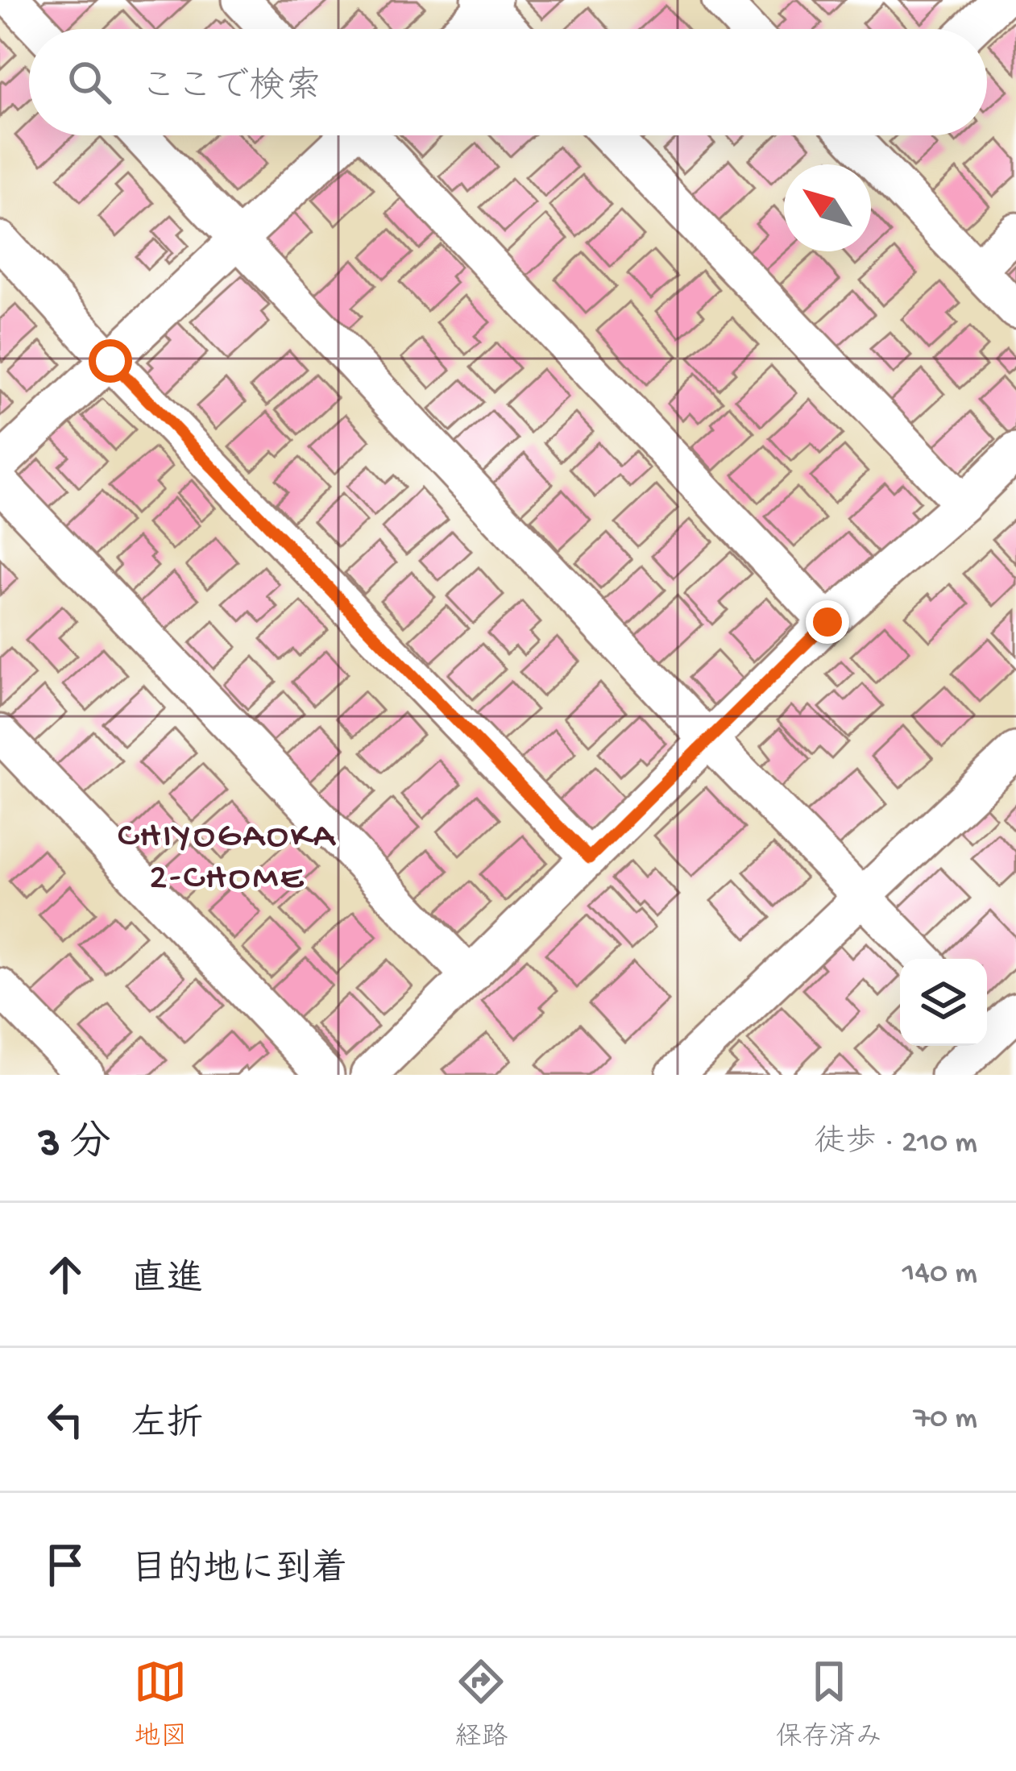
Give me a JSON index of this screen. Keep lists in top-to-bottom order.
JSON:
{
  "districts": ["CHIYOGAOKA 2-CHOME"],
  "north": "top left",
  "page": {
    "search": "ここで検索",
    "heading": ["3 分", "徒歩 · 210 m"],
    "list": [
      ["直進", "140 m"],
      ["左折", "70 m"],
      "目的地に到着"
    ],
    "nav": ["地図", "経路", "保存済み"]
  }
}
